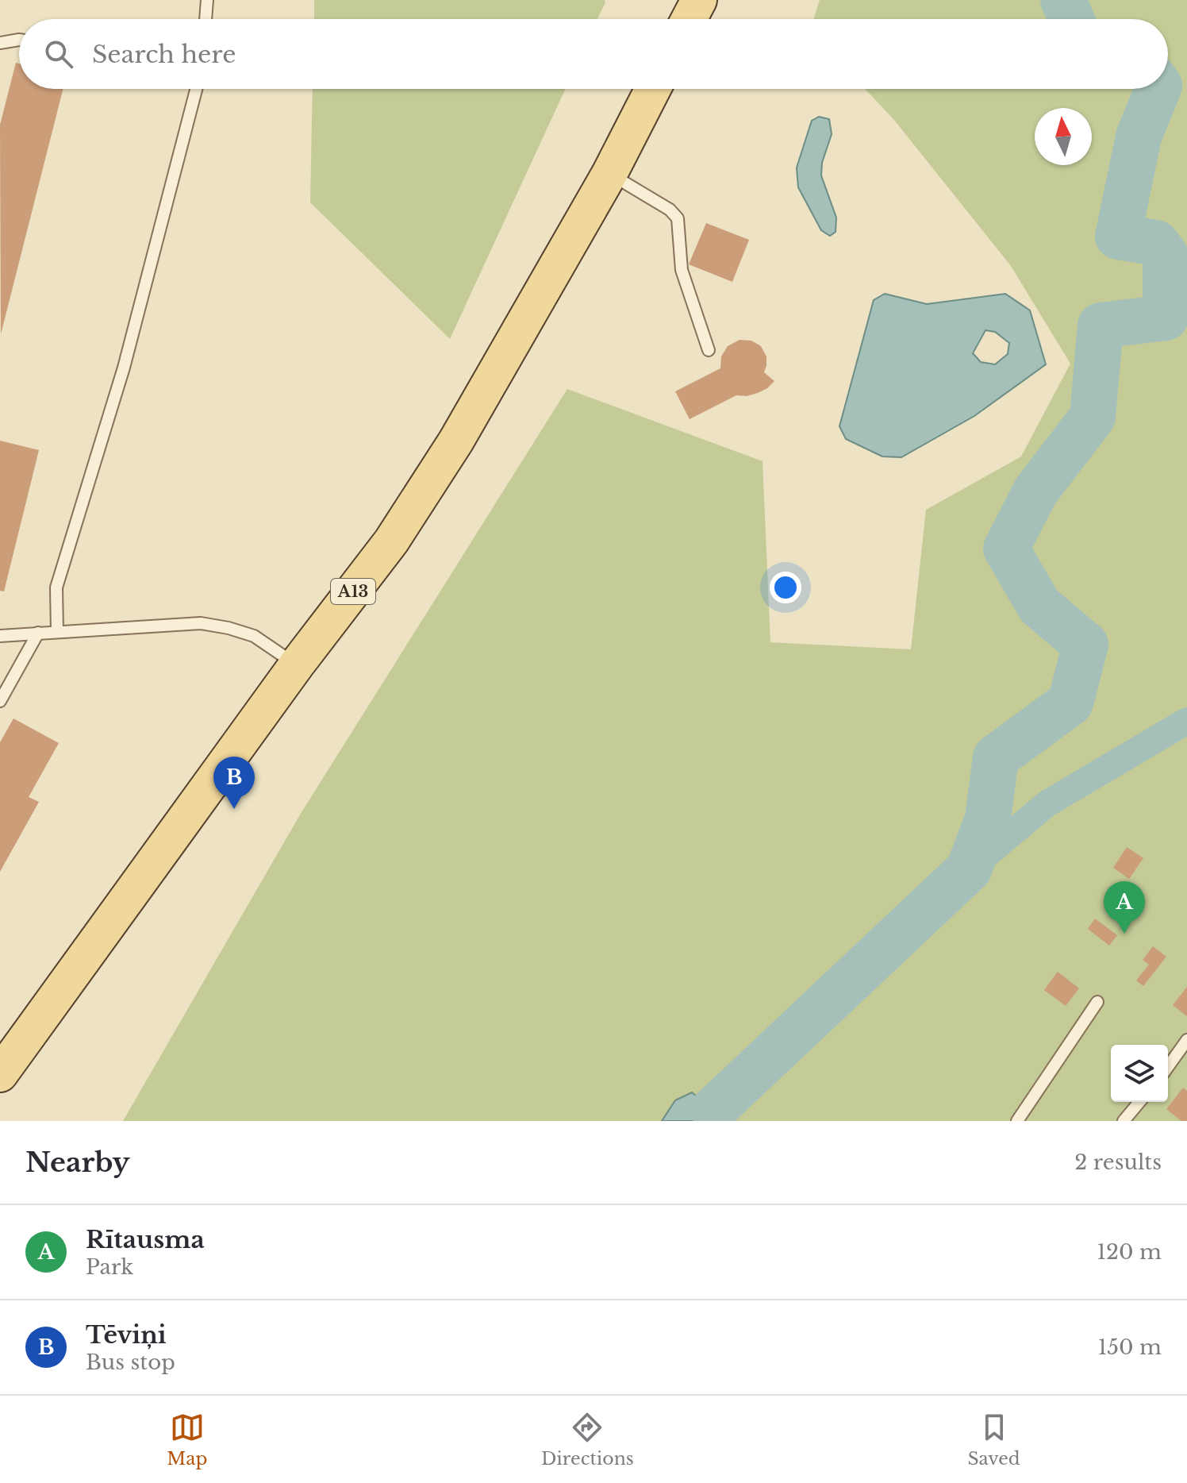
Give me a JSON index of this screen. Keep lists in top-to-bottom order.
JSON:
{
  "streets": {
    "main road": ["A13"]
  },
  "north": "top",
  "page": {
    "search": "Search here",
    "pins": ["B", "A"],
    "heading": ["Nearby", "2 results"],
    "list": [
      {
        "mark": "A",
        "name": "Rītausma",
        "note": "Park",
        "value": "120 m"
      },
      {
        "mark": "B",
        "name": "Tēviņi",
        "note": "Bus stop",
        "value": "150 m"
      }
    ],
    "nav": ["Map", "Directions", "Saved"]
  }
}
